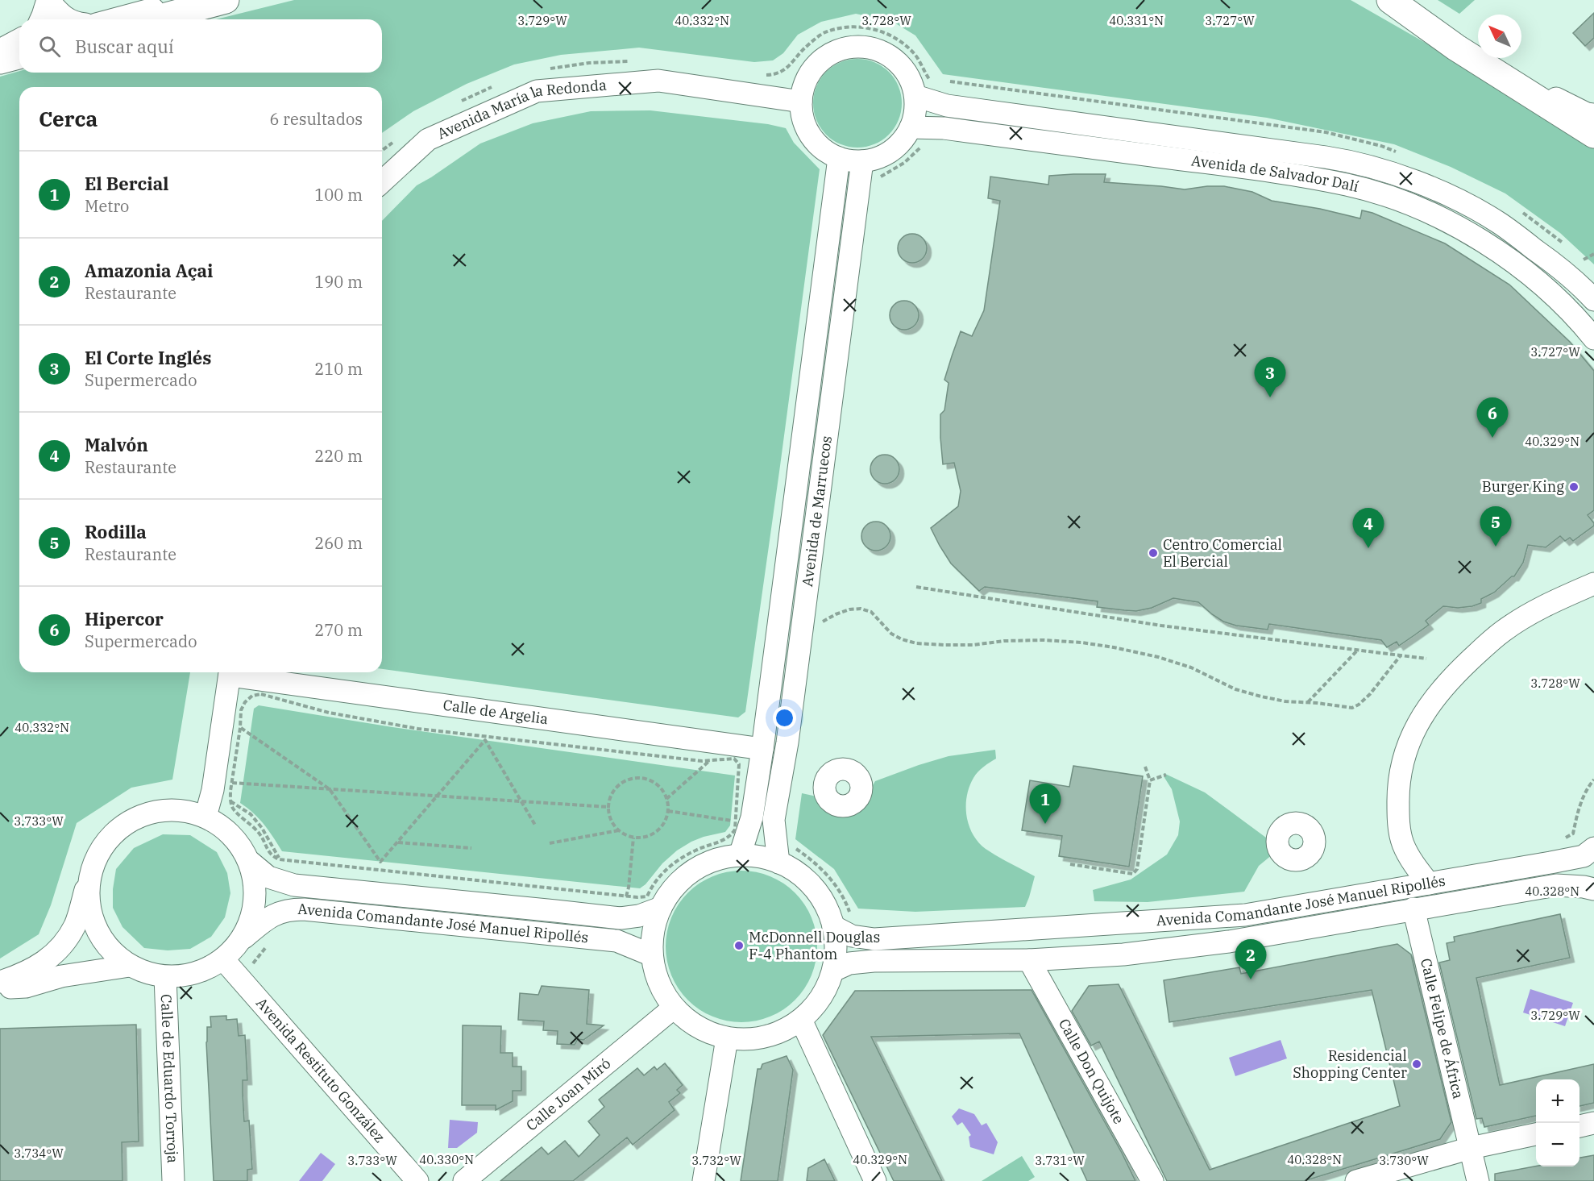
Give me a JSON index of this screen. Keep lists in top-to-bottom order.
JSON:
{
  "streets": {
    "street": [
      "Avenida María la Redonda",
      "Avenida de Salvador Dalí",
      "Avenida de Marruecos",
      "Calle de Argelia",
      "Avenida Comandante José Manuel Ripollés",
      "Calle Felipe de África",
      "Avenida Restituto González",
      "Calle Don Quijote",
      "Calle de Eduardo Torroja",
      "Calle Joan Miró"
    ]
  },
  "crossings": [
    ["Avenida María la Redonda", "Avenida de Salvador Dalí"],
    ["Avenida María la Redonda", "Avenida de Marruecos"],
    ["Avenida de Salvador Dalí", "Avenida de Marruecos"],
    ["Avenida de Marruecos", "Calle de Argelia"],
    ["Avenida Comandante José Manuel Ripollés", "Calle Felipe de África"],
    ["Avenida Comandante José Manuel Ripollés", "Avenida Restituto González"],
    ["Avenida Comandante José Manuel Ripollés", "Calle Don Quijote"],
    ["Avenida Comandante José Manuel Ripollés", "Calle de Eduardo Torroja"],
    ["Avenida Restituto González", "Calle de Eduardo Torroja"]
  ],
  "places": [
    "Burger King",
    "Centro Comercial El Bercial",
    "McDonnell Douglas F-4 Phantom",
    "Residencial Shopping Center"
  ],
  "north": "top left",
  "page": {
    "search": "Buscar aquí",
    "heading": ["Cerca", "6 resultados"],
    "list": [
      {
        "mark": "1",
        "name": "El Bercial",
        "note": "Metro",
        "value": "100 m"
      },
      {
        "mark": "2",
        "name": "Amazonia Açai",
        "note": "Restaurante",
        "value": "190 m"
      },
      {
        "mark": "3",
        "name": "El Corte Inglés",
        "note": "Supermercado",
        "value": "210 m"
      },
      {
        "mark": "4",
        "name": "Malvón",
        "note": "Restaurante",
        "value": "220 m"
      },
      {
        "mark": "5",
        "name": "Rodilla",
        "note": "Restaurante",
        "value": "260 m"
      },
      {
        "mark": "6",
        "name": "Hipercor",
        "note": "Supermercado",
        "value": "270 m"
      }
    ],
    "pins": [
      "3",
      "6",
      "5",
      "4",
      "1",
      "2"
    ],
    "map_buttons": ["+", "−"]
  },
  "coordinates": [
    "3.729°W",
    "3.728°W",
    "3.727°W",
    "40.332°N",
    "40.331°N",
    "40.329°N",
    "3.733°W",
    "40.328°N",
    "3.734°W",
    "40.330°N",
    "3.732°W",
    "3.731°W",
    "3.730°W"
  ]
}
